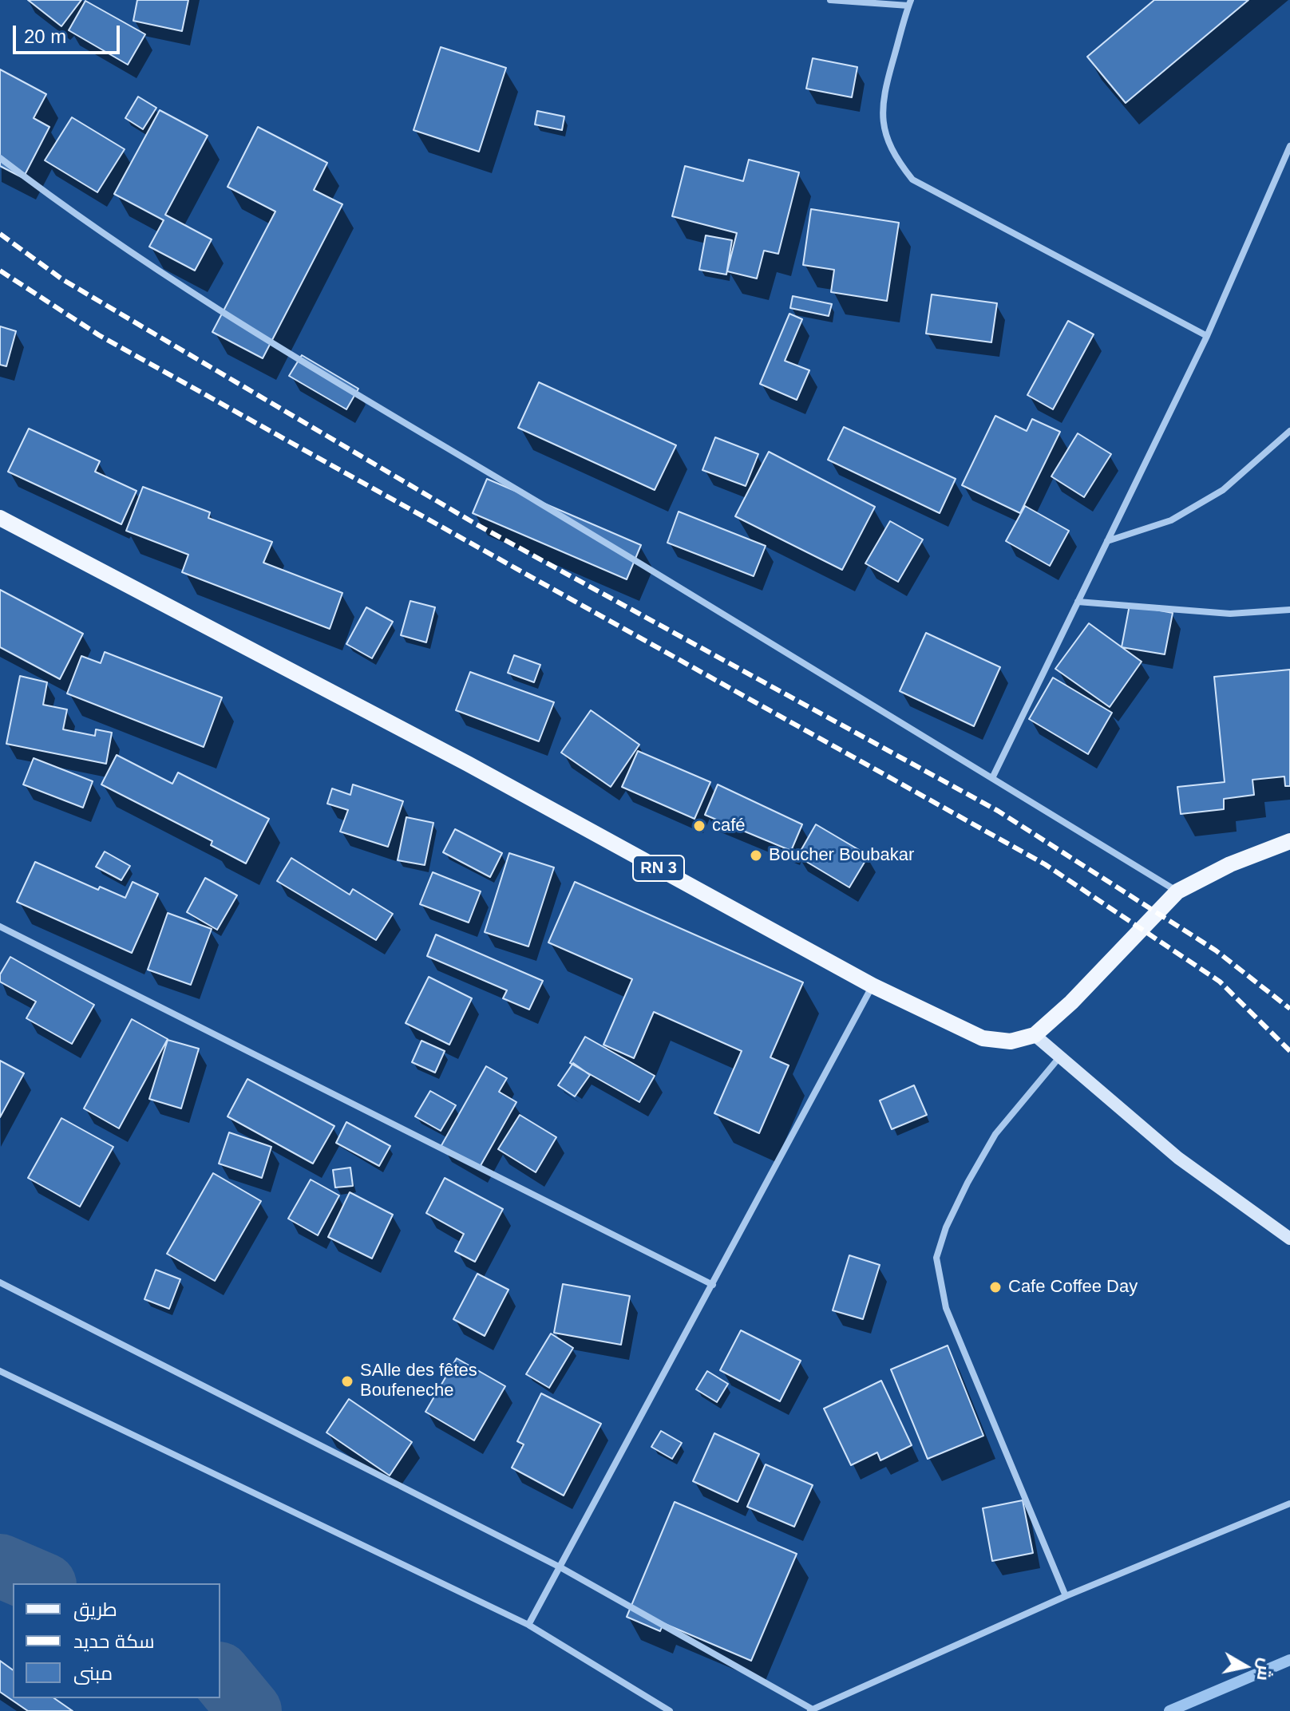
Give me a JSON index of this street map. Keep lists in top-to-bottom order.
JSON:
{
  "streets": {
    "main road": ["RN 3"]
  },
  "places": [
    "café",
    "Boucher Boubakar",
    "Cafe Coffee Day",
    "SAlle des fêtes Boufeneche"
  ],
  "legend": ["طريق", "سكة حديد", "مبنى"],
  "scale_bar": "20 m",
  "north": "right"
}
